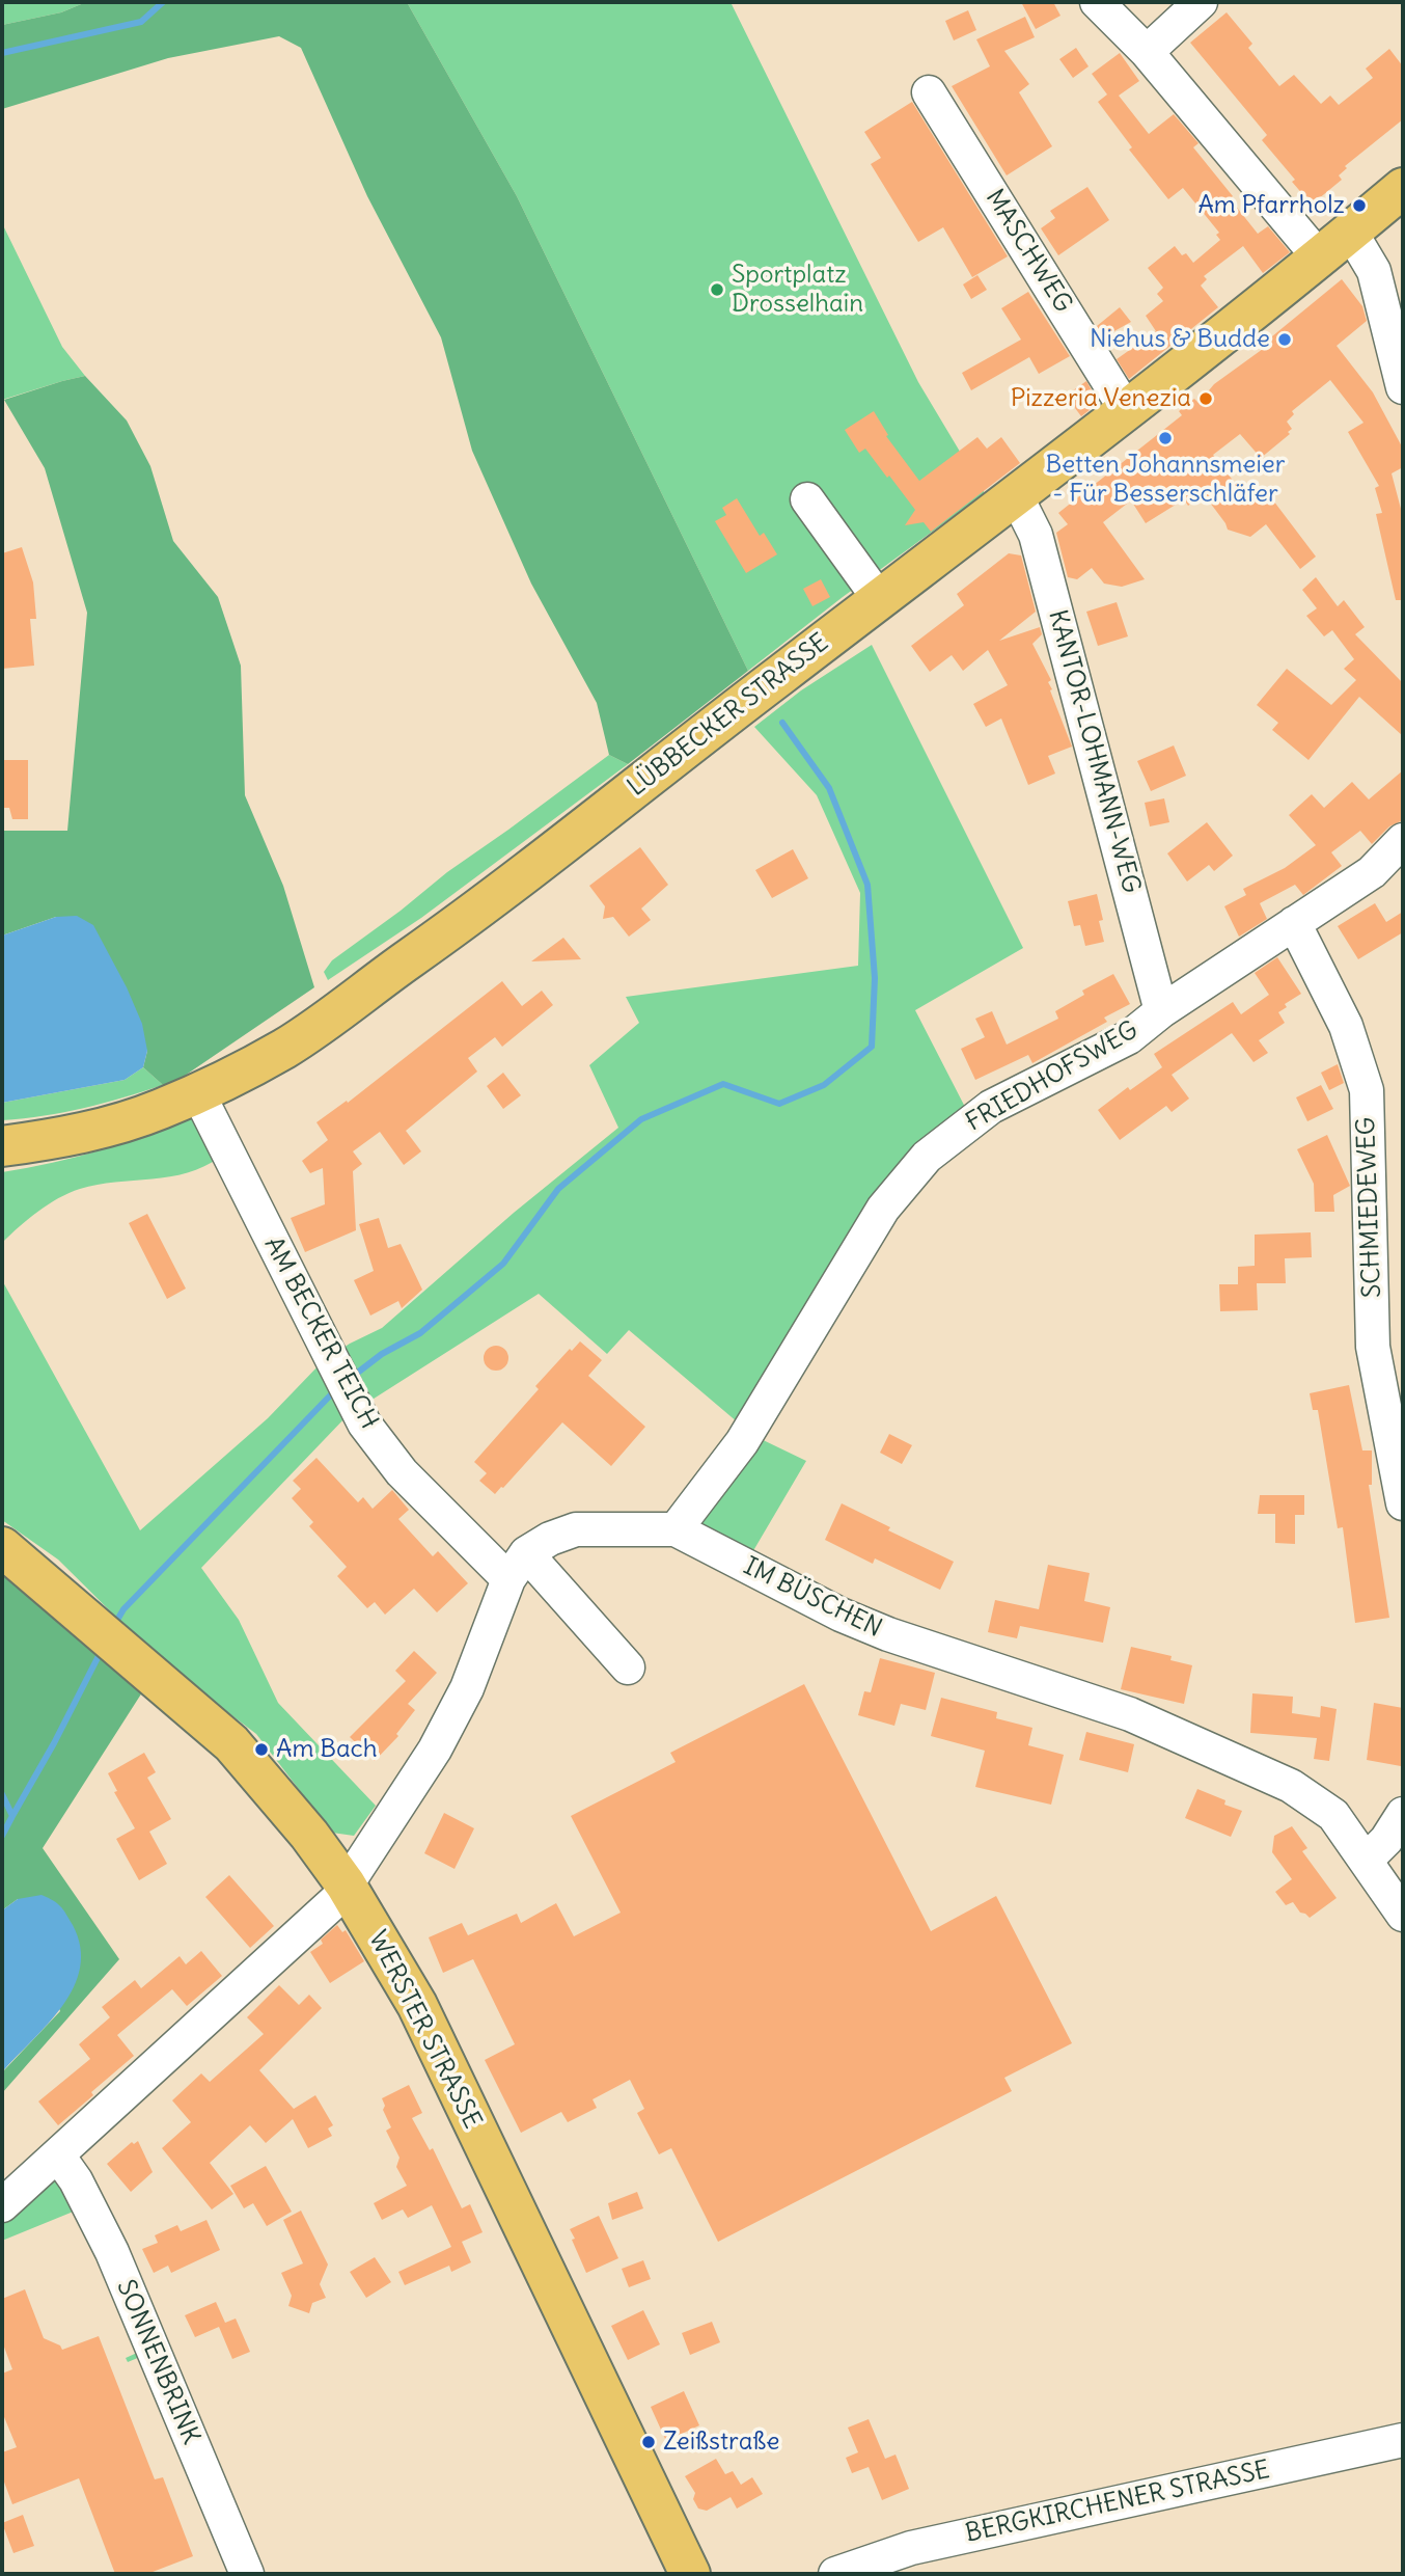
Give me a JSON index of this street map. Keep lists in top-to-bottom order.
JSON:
{
  "streets": {
    "main road": ["LÜBBECKER STRASSE", "WERSTER STRASSE"],
    "street": [
      "MASCHWEG",
      "KANTOR-LOHMANN-WEG",
      "FRIEDHOFSWEG",
      "SCHMIEDEWEG",
      "AM BECKER TEICH",
      "IM BÜSCHEN",
      "SONNENBRINK",
      "BERGKIRCHENER STRASSE"
    ]
  },
  "crossings": [
    ["MASCHWEG", "LÜBBECKER STRASSE"],
    ["LÜBBECKER STRASSE", "KANTOR-LOHMANN-WEG"],
    ["LÜBBECKER STRASSE", "AM BECKER TEICH"],
    ["KANTOR-LOHMANN-WEG", "FRIEDHOFSWEG"],
    ["FRIEDHOFSWEG", "SCHMIEDEWEG"],
    ["FRIEDHOFSWEG", "IM BÜSCHEN"],
    ["AM BECKER TEICH", "IM BÜSCHEN"]
  ],
  "places": [
    "Am Pfarrholz",
    "Sportplatz Drosselhain",
    "Niehus & Budde",
    "Pizzeria Venezia",
    "Betten Johannsmeier - Für Besserschläfer",
    "Am Bach",
    "Zeißstraße"
  ]
}
